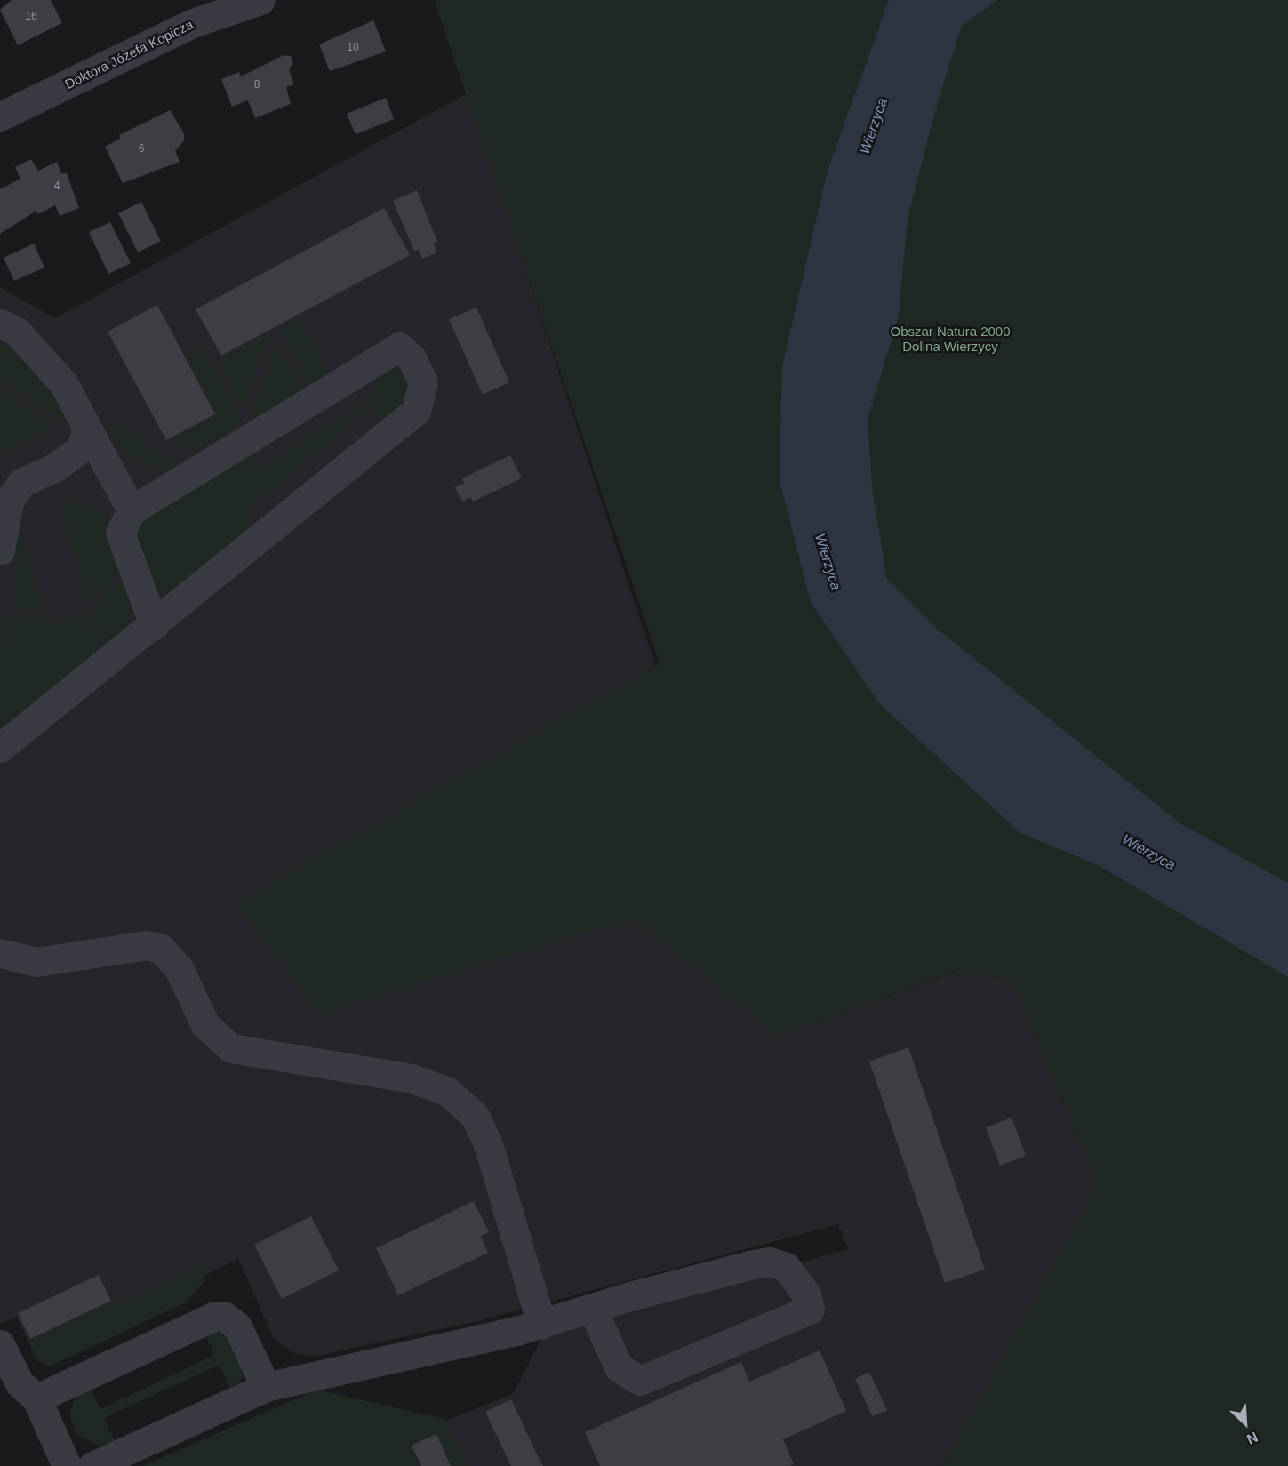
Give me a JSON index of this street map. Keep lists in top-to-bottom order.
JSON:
{
  "streets": {
    "street": ["Doktora Józefa Kopicza"]
  },
  "water": ["Wierzyca"],
  "parks": ["Obszar Natura 2000 Dolina Wierzycy"],
  "house_numbers": [
    "16",
    "10",
    "8",
    "6",
    "4"
  ],
  "north": "bottom right"
}
